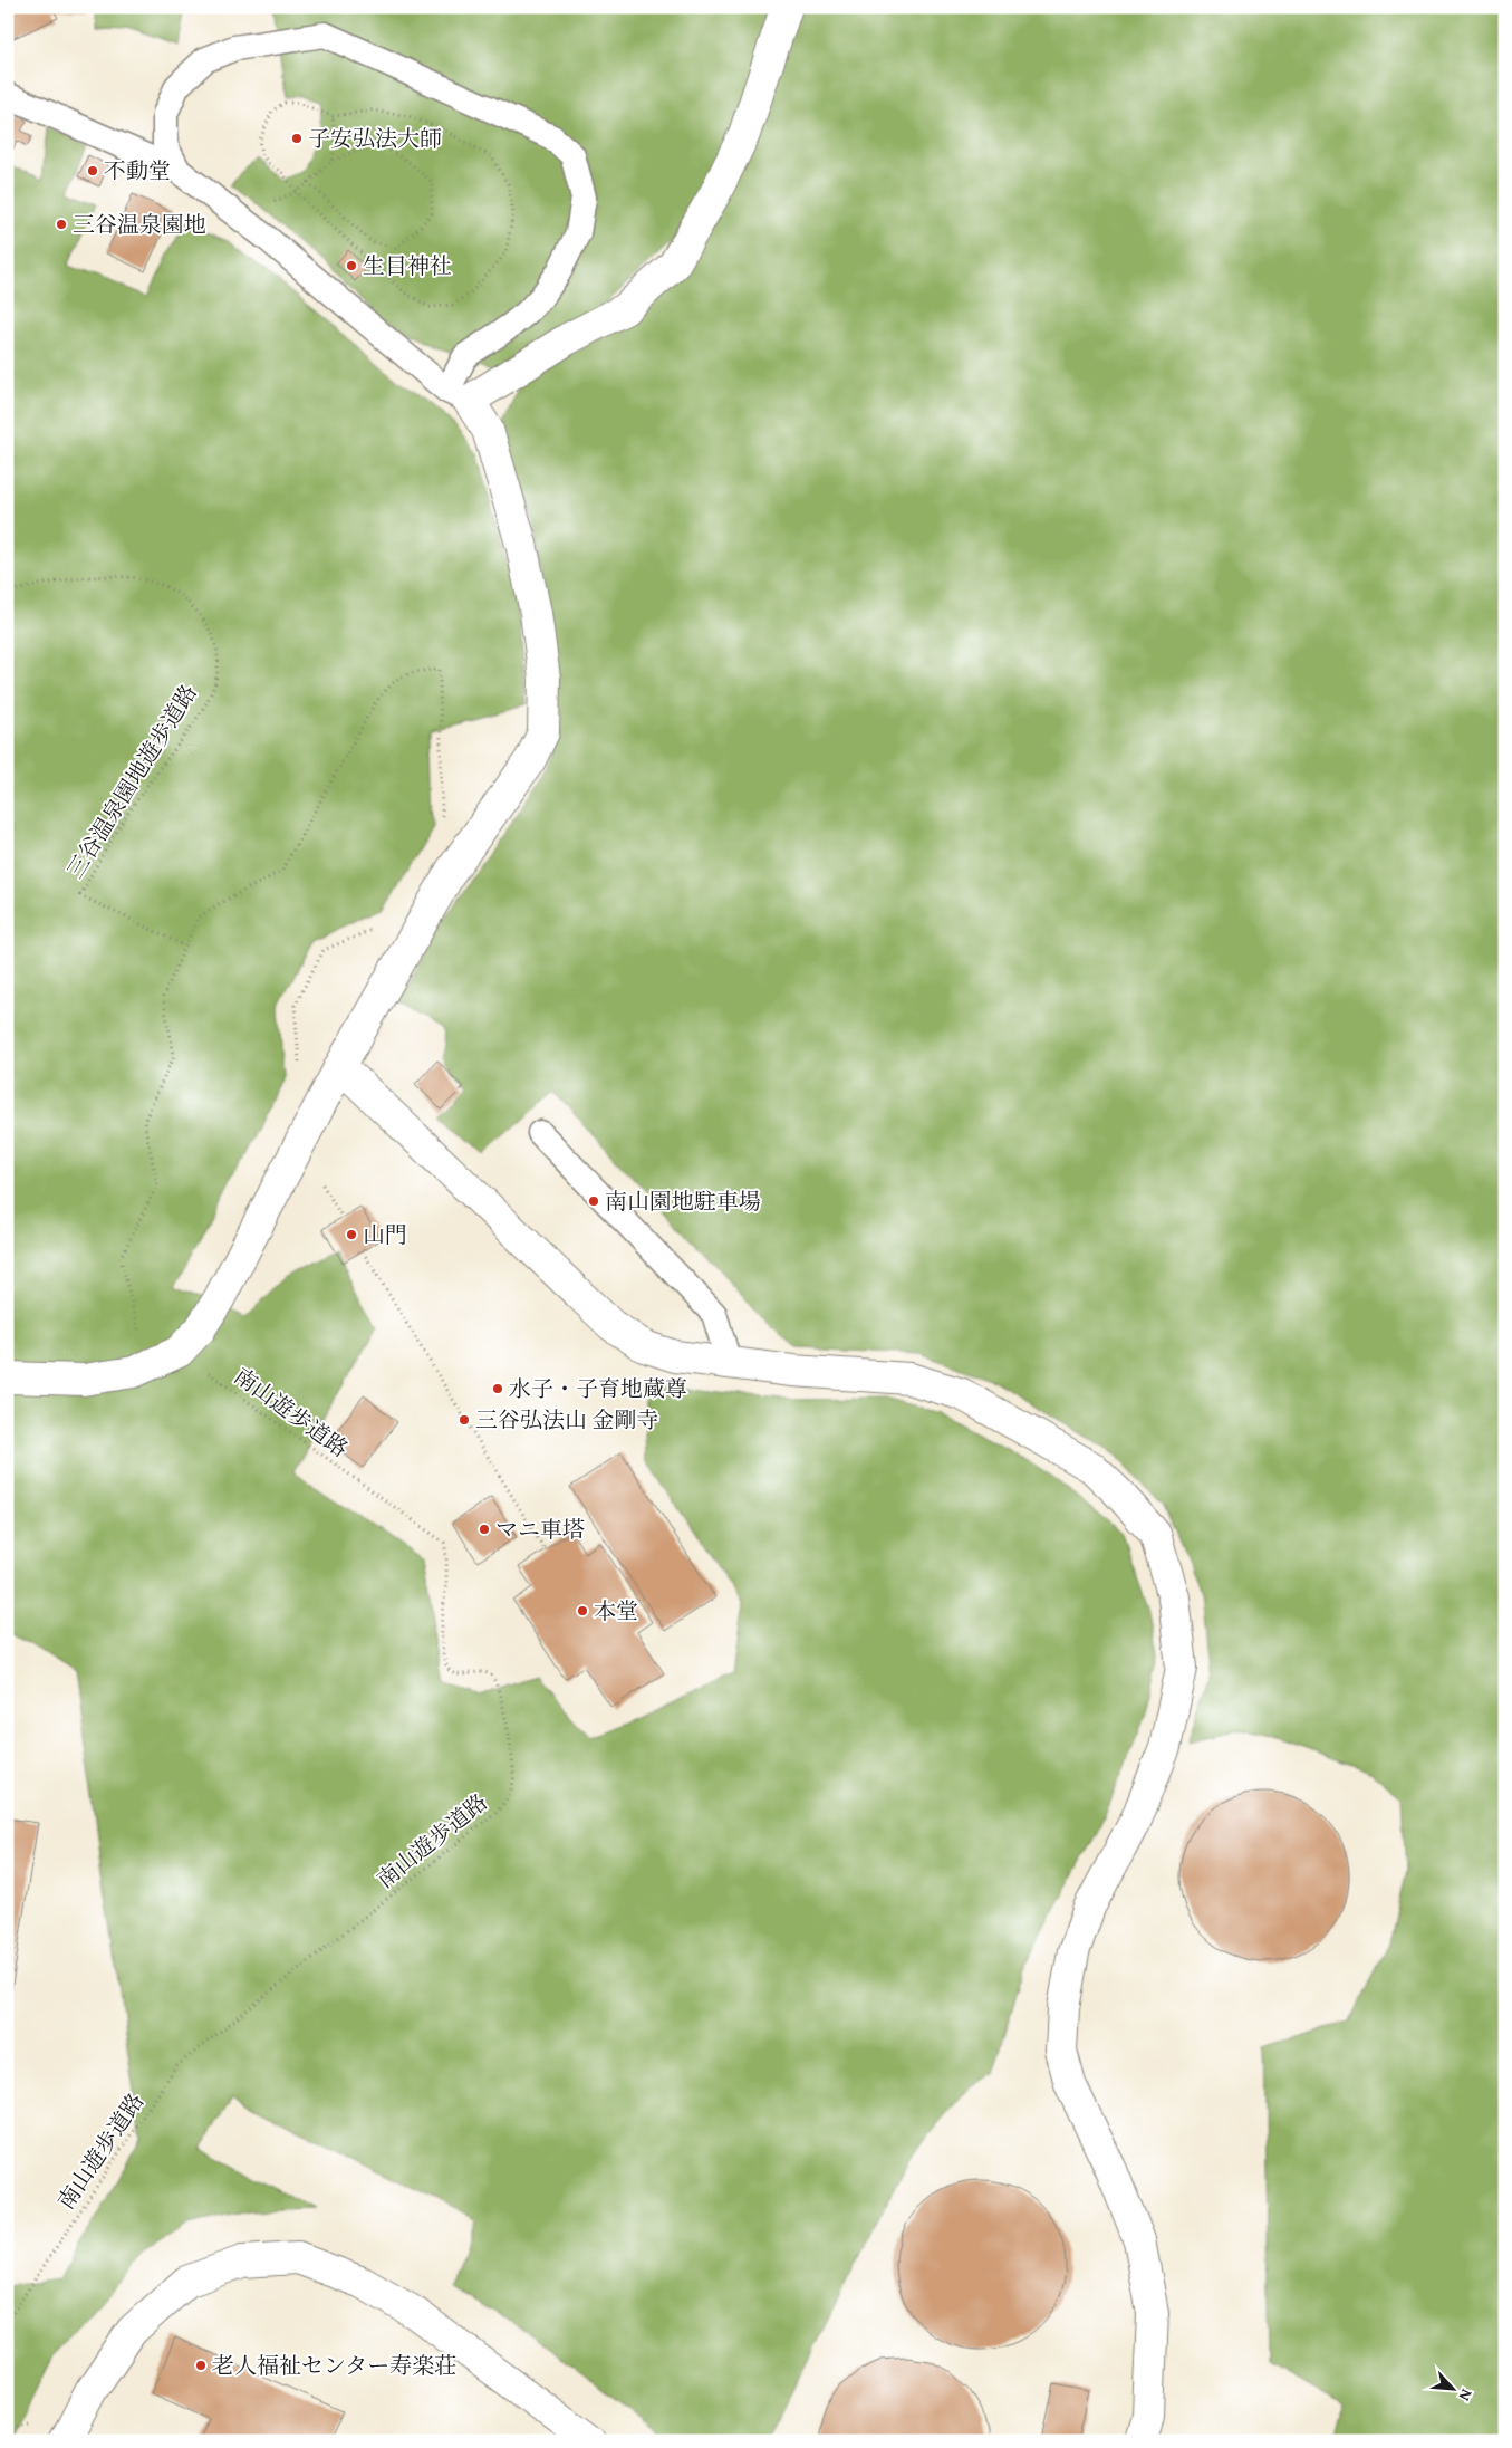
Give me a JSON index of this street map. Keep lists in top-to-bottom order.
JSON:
{
  "streets": {
    "path": ["三谷温泉園地遊歩道路", "南山遊歩道路"]
  },
  "places": [
    "子安弘法大師",
    "不動堂",
    "三谷温泉園地",
    "生目神社",
    "南山園地駐車場",
    "山門",
    "水子・子育地蔵尊",
    "三谷弘法山 金剛寺",
    "マニ車塔",
    "本堂",
    "老人福祉センター寿楽荘"
  ],
  "north": "bottom right"
}
